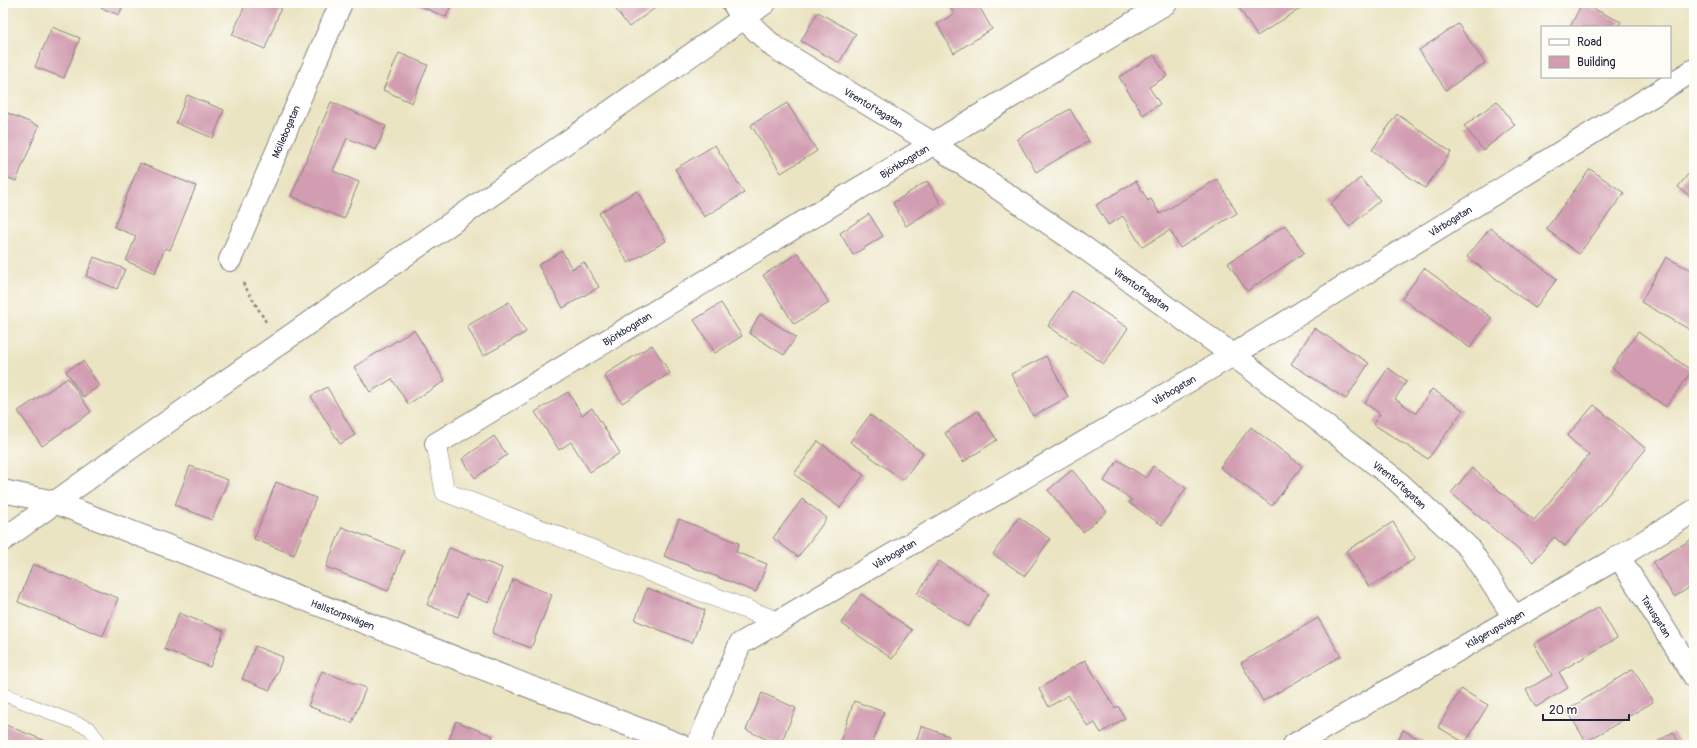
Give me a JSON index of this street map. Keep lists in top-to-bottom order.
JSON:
{
  "streets": {
    "street": [
      "Virentoftagatan",
      "Möllebogatan",
      "Björkbogatan",
      "Vårbogatan",
      "Hallstorpsvägen",
      "Taxusgatan",
      "Klågerupsvägen"
    ]
  },
  "crossings": [
    ["Virentoftagatan", "Björkbogatan"],
    ["Virentoftagatan", "Vårbogatan"],
    ["Virentoftagatan", "Klågerupsvägen"],
    ["Björkbogatan", "Vårbogatan"],
    ["Taxusgatan", "Klågerupsvägen"]
  ],
  "legend": ["Road", "Building"],
  "scale_bar": "20 m"
}
